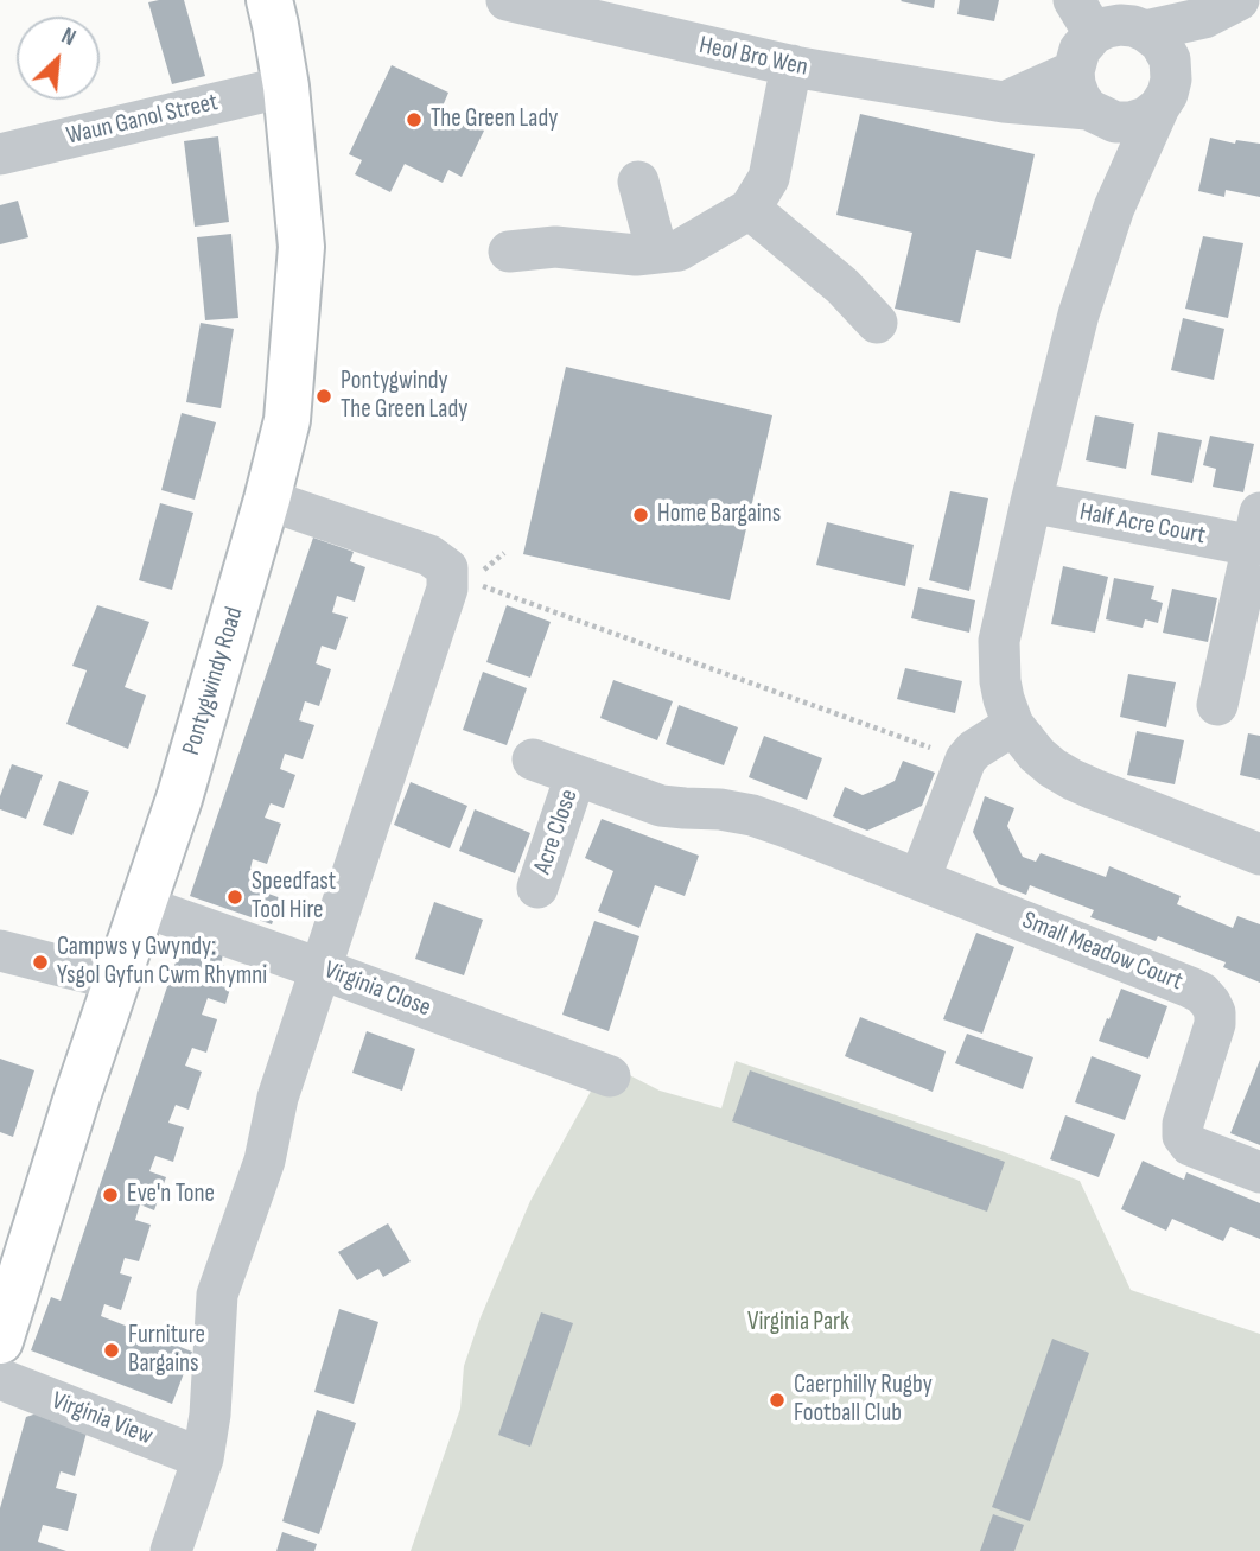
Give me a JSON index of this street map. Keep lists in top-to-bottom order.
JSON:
{
  "streets": {
    "main road": ["Pontygwindy Road"],
    "street": [
      "Heol Bro Wen",
      "Waun Ganol Street",
      "Half Acre Court",
      "Acre Close",
      "Small Meadow Court",
      "Virginia Close",
      "Virginia View"
    ]
  },
  "crossings": [
    ["Waun Ganol Street", "Pontygwindy Road"],
    ["Pontygwindy Road", "Virginia Close"],
    ["Acre Close", "Small Meadow Court"]
  ],
  "parks": ["Virginia Park"],
  "places": [
    "The Green Lady",
    "Pontygwindy The Green Lady",
    "Home Bargains",
    "Speedfast Tool Hire",
    "Campws y Gwyndy: Ysgol Gyfun Cwm Rhymni",
    "Eve'n Tone",
    "Furniture Bargains",
    "Caerphilly Rugby Football Club"
  ],
  "north": "top right"
}
